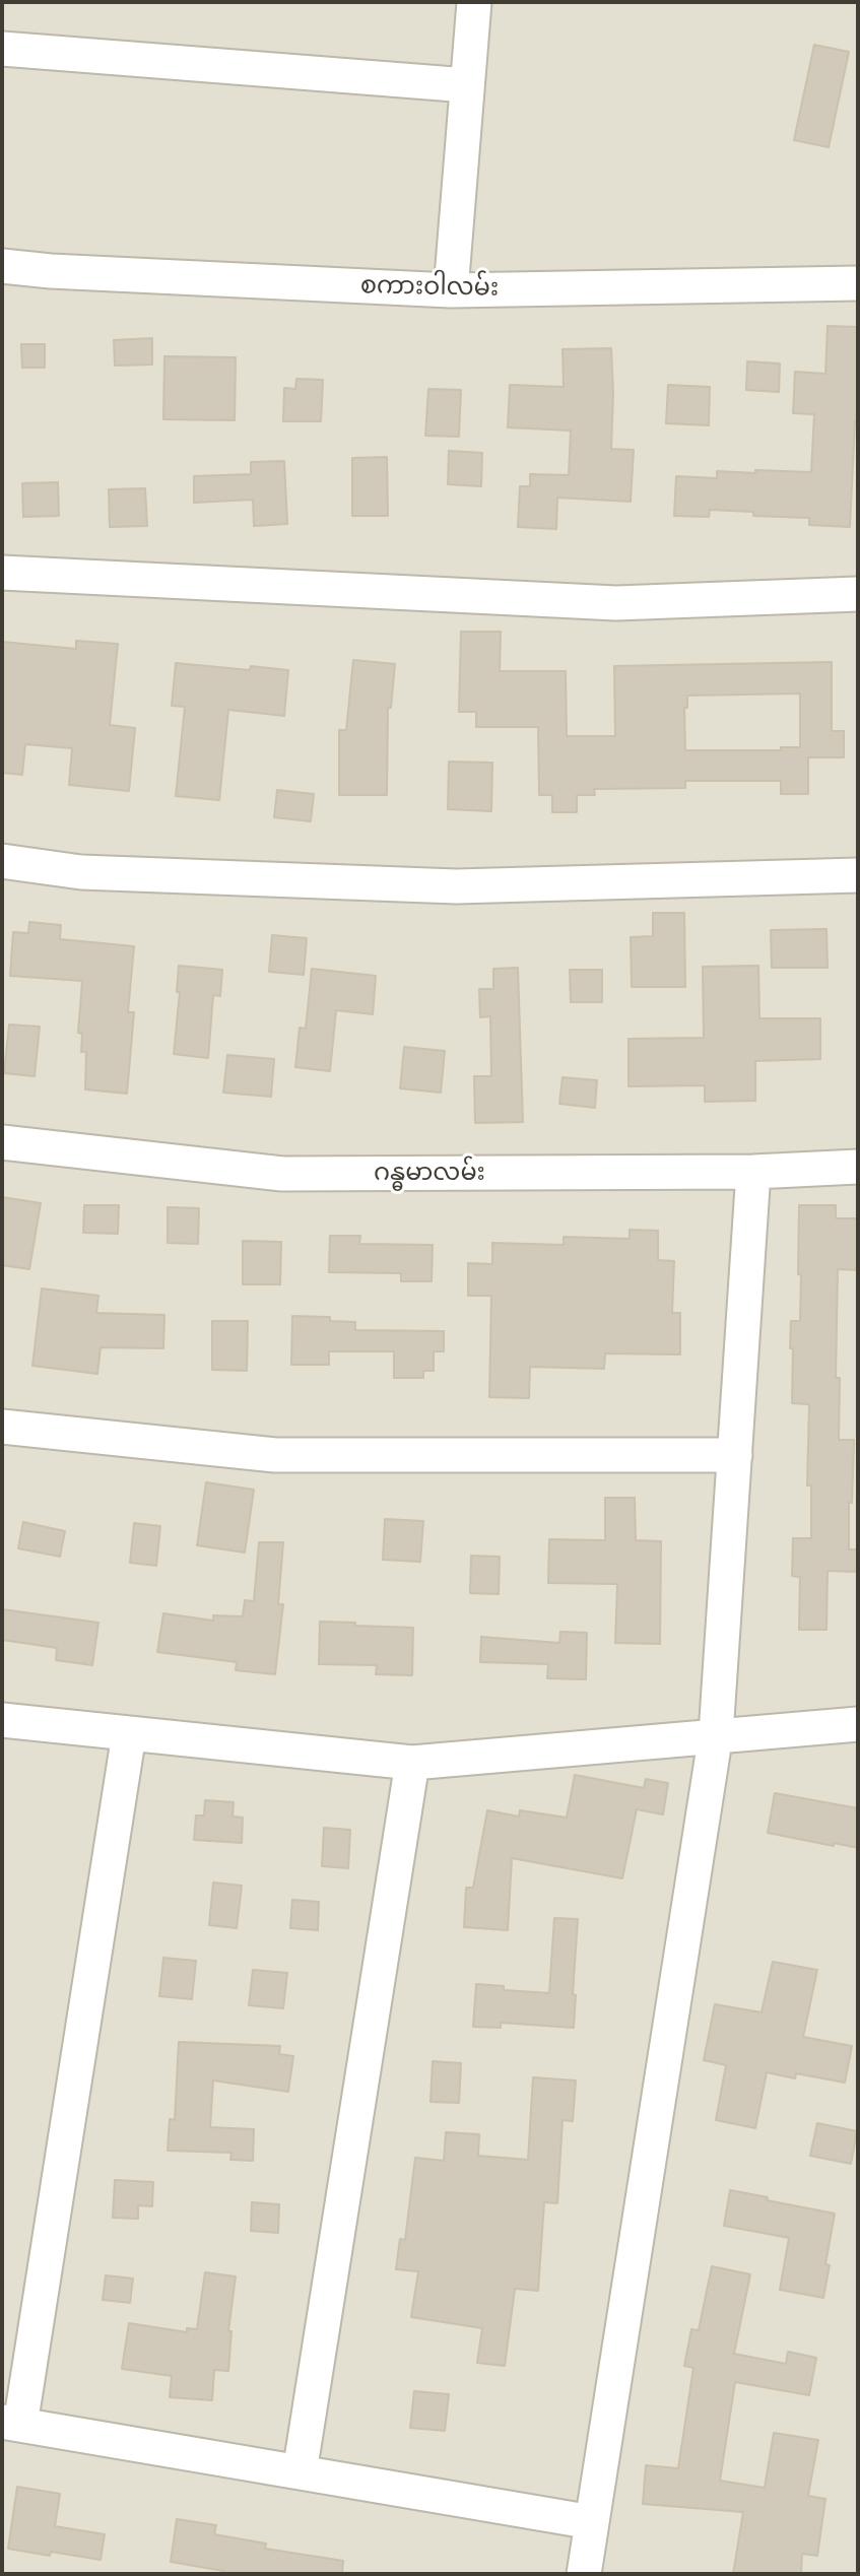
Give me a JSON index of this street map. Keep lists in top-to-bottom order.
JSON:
{
  "streets": {
    "street": ["စကားဝါလမ်း", "ဂန္ဓမာလမ်း"]
  }
}
